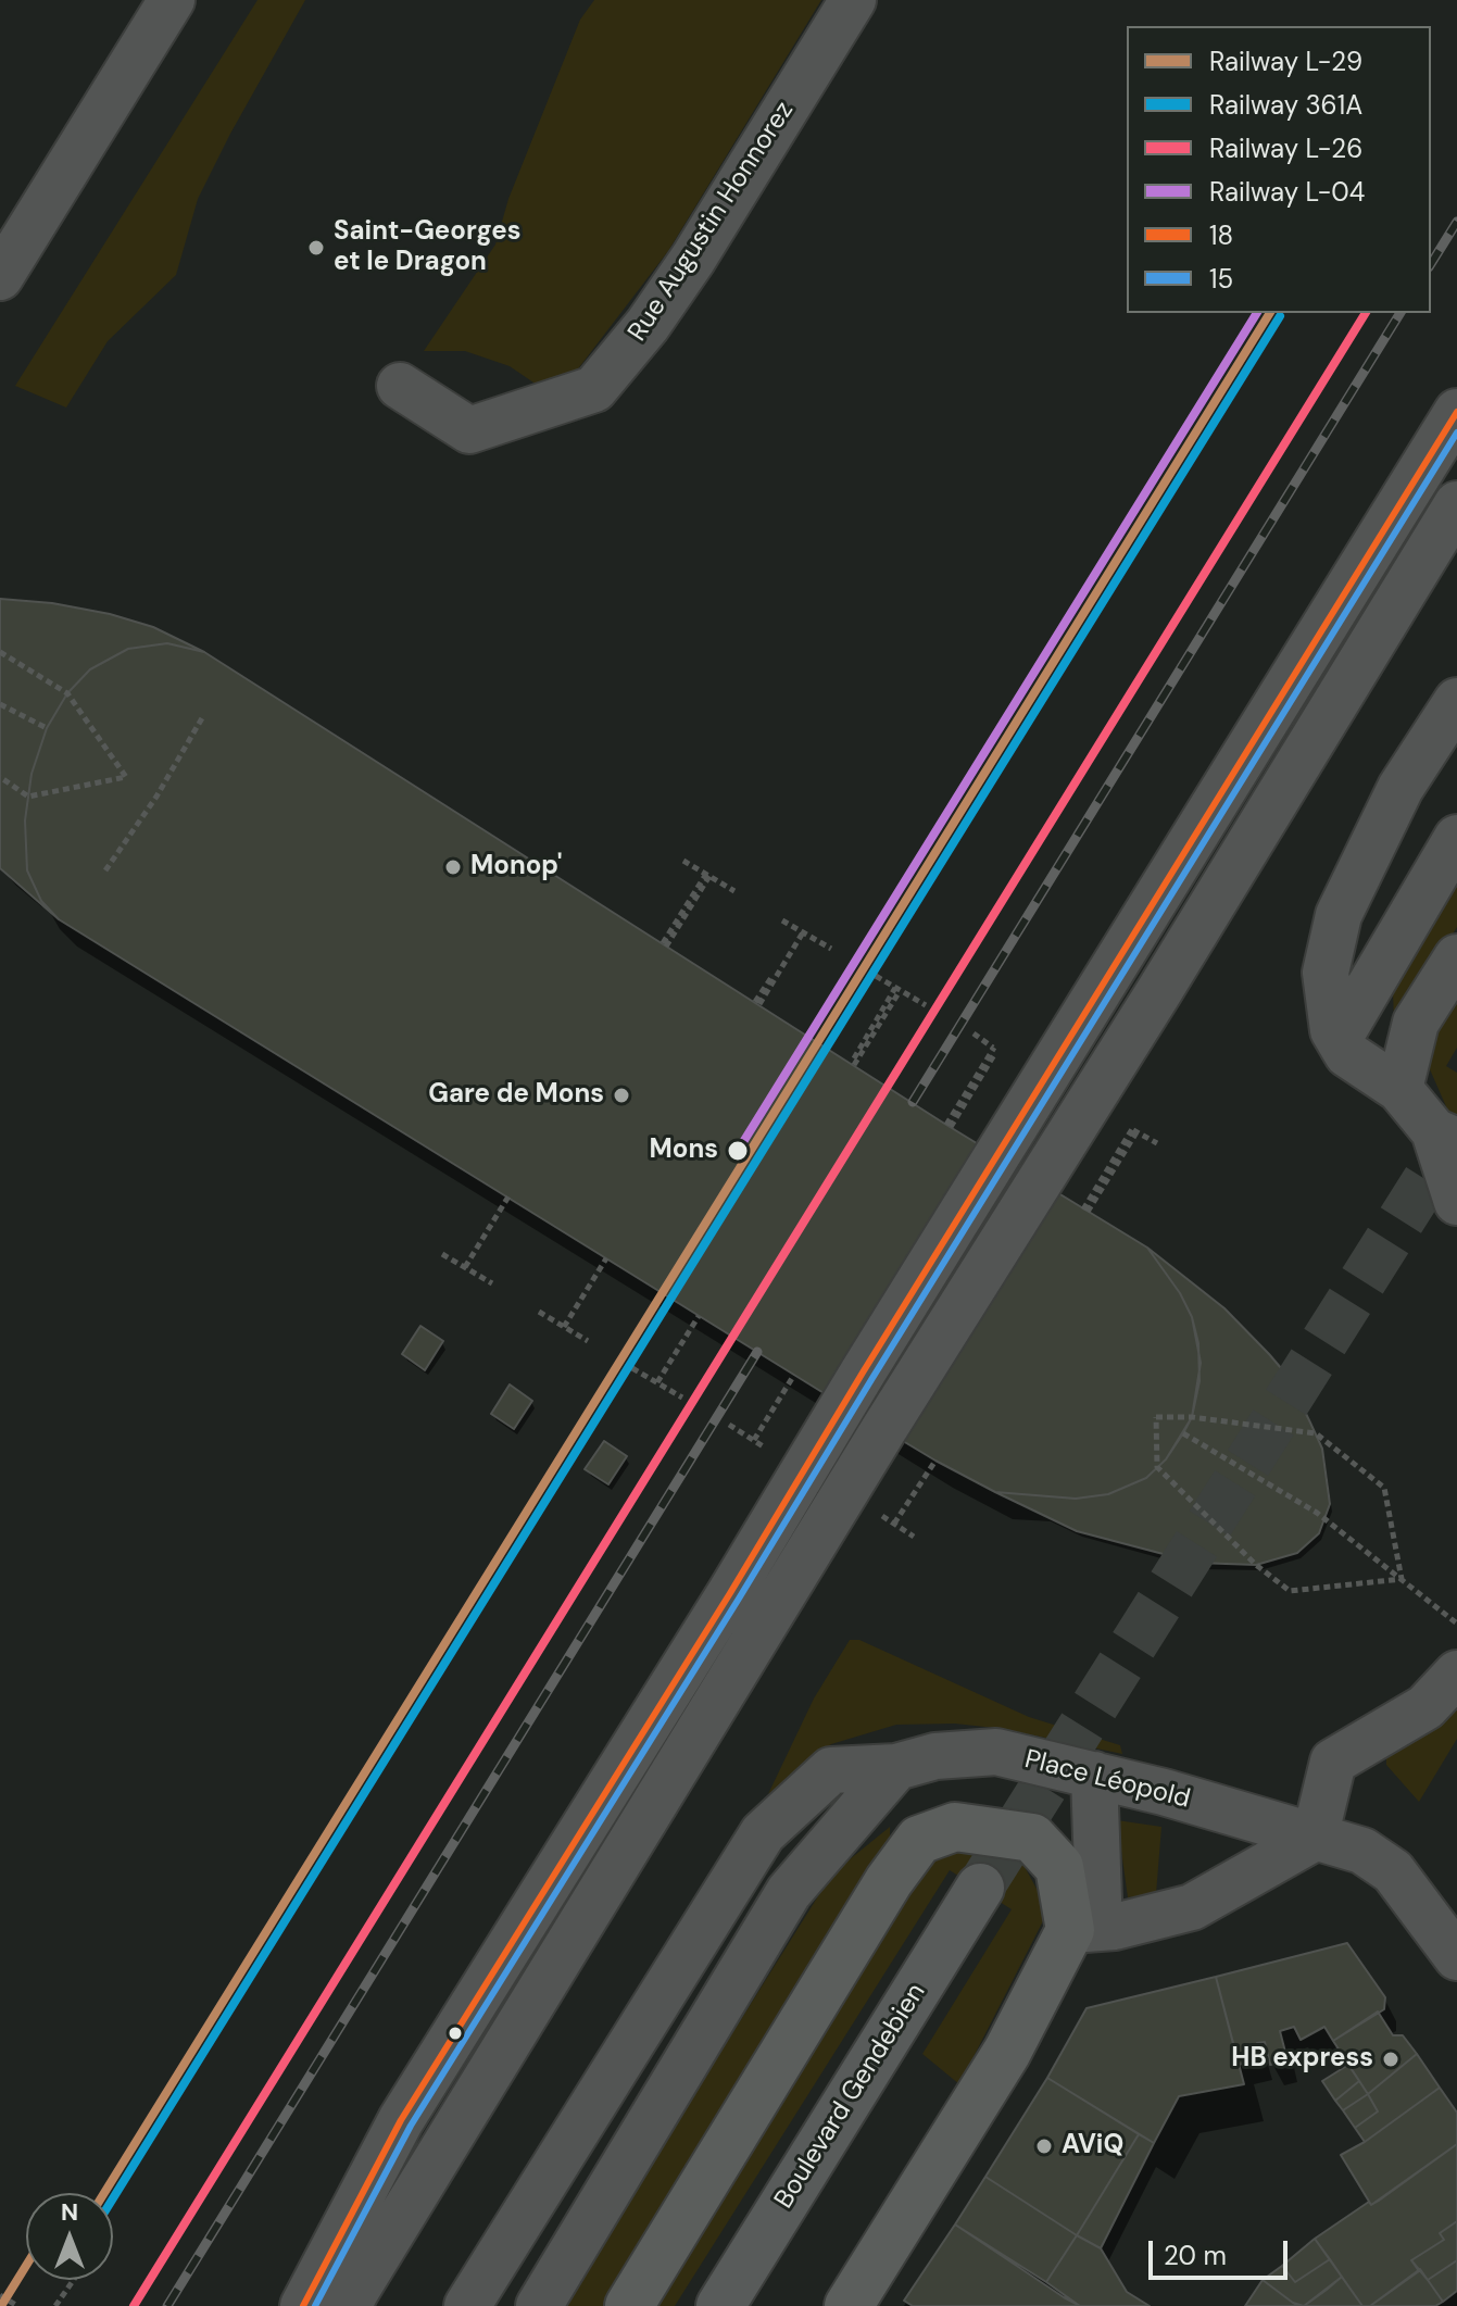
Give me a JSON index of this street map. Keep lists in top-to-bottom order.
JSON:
{
  "streets": {
    "highway": ["Boulevard Gendebien"],
    "street": ["Rue Augustin Honnorez", "Place Léopold"]
  },
  "places": [
    "Saint-Georges et le Dragon",
    "Monop'",
    "Gare de Mons",
    "Mons",
    "HB express",
    "AViQ"
  ],
  "lines": [
    "rail line L-29",
    "rail line L-26",
    "rail line L-04",
    "rail line 361A",
    "transit line 18",
    "transit line 15"
  ],
  "legend": [
    "Railway L-29",
    "Railway 361A",
    "Railway L-26",
    "Railway L-04",
    "18",
    "15"
  ],
  "scale_bar": "20 m",
  "north": "top"
}
